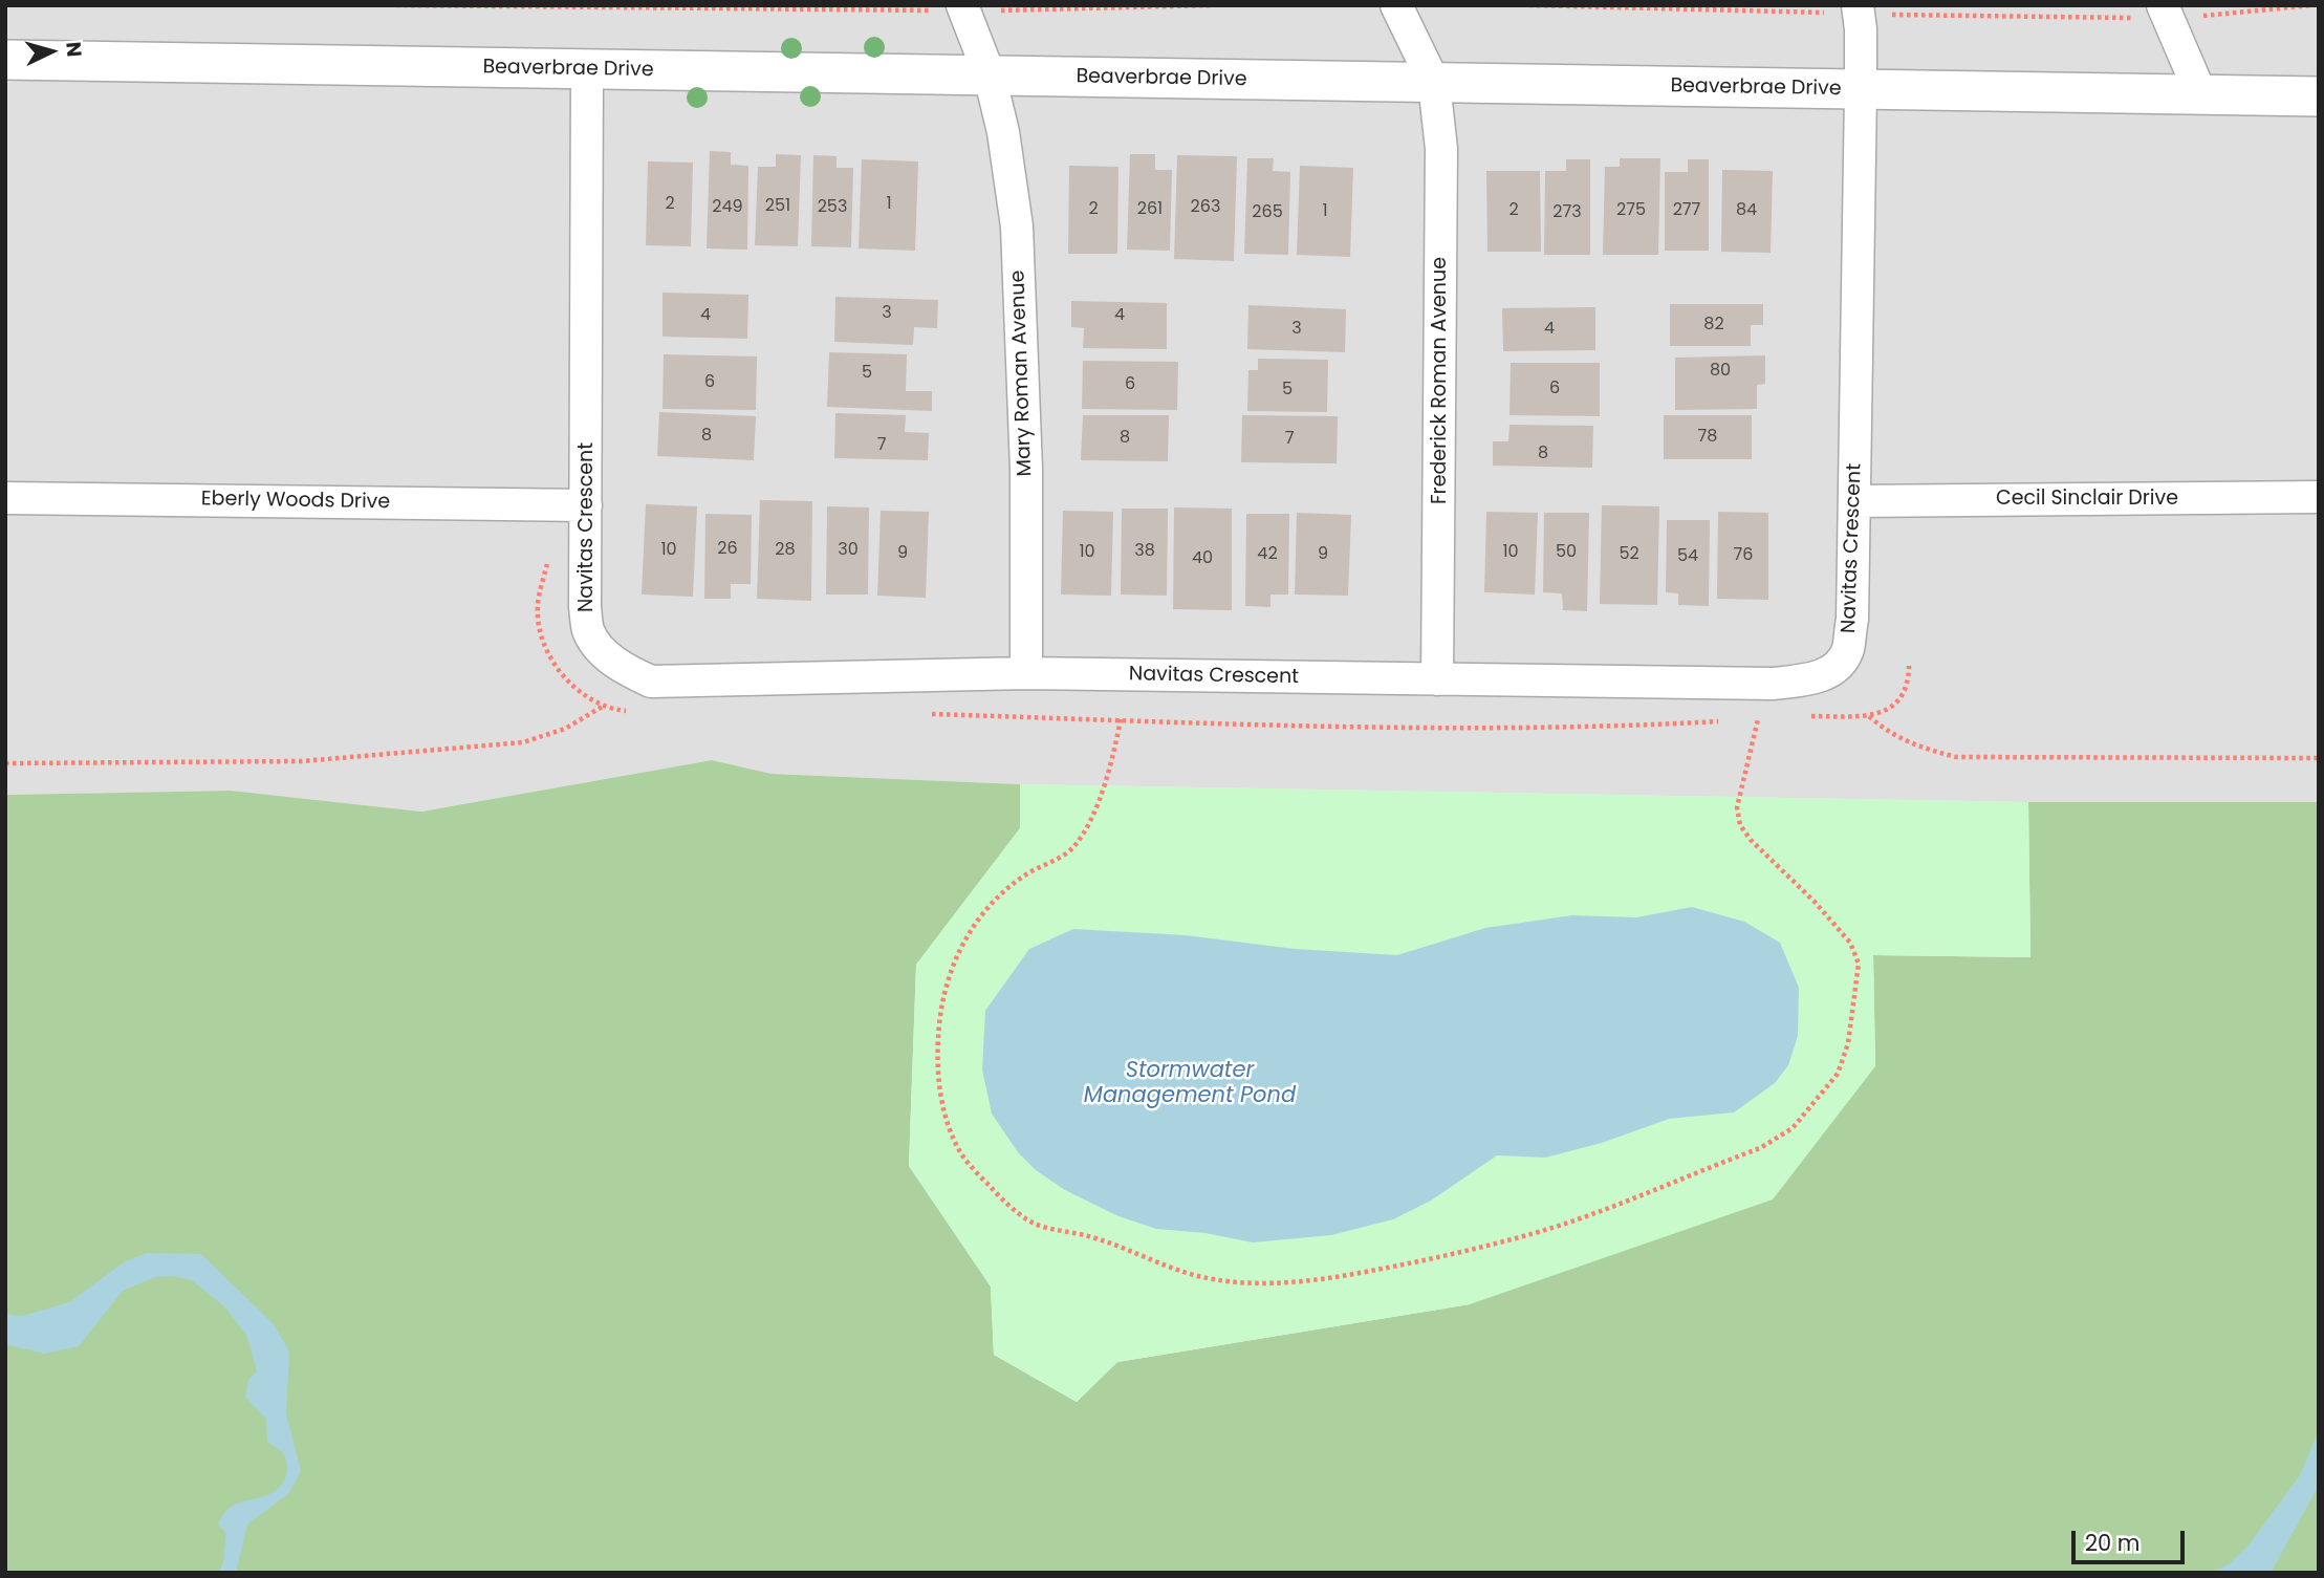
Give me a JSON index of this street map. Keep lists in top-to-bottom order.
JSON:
{
  "streets": {
    "street": [
      "Beaverbrae Drive",
      "Mary Roman Avenue",
      "Frederick Roman Avenue",
      "Cecil Sinclair Drive",
      "Eberly Woods Drive",
      "Navitas Crescent"
    ]
  },
  "crossings": [
    ["Beaverbrae Drive", "Mary Roman Avenue"],
    ["Beaverbrae Drive", "Frederick Roman Avenue"],
    ["Beaverbrae Drive", "Navitas Crescent"],
    ["Mary Roman Avenue", "Navitas Crescent"],
    ["Frederick Roman Avenue", "Navitas Crescent"],
    ["Cecil Sinclair Drive", "Navitas Crescent"],
    ["Eberly Woods Drive", "Navitas Crescent"]
  ],
  "water": ["Stormwater Management Pond"],
  "house_numbers": [
    "2",
    "1",
    "251",
    "249",
    "253",
    "263",
    "2",
    "261",
    "2",
    "275",
    "277",
    "84",
    "1",
    "265",
    "273",
    "3",
    "4",
    "4",
    "82",
    "3",
    "4",
    "80",
    "5",
    "6",
    "6",
    "6",
    "5",
    "8",
    "78",
    "8",
    "7",
    "7",
    "8",
    "26",
    "10",
    "28",
    "30",
    "38",
    "10",
    "10",
    "50",
    "9",
    "42",
    "9",
    "52",
    "76",
    "54",
    "40"
  ],
  "scale_bar": "20 m",
  "north": "right"
}
